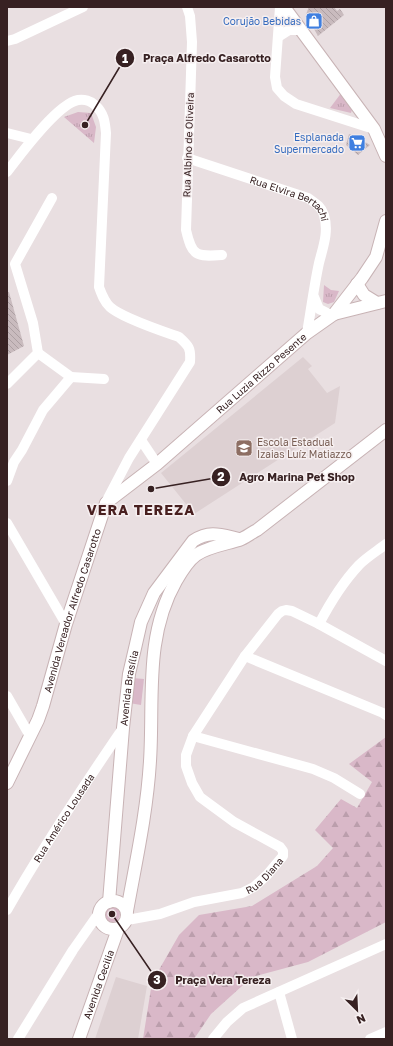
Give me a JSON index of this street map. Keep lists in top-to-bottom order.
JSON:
{
  "streets": {
    "street": [
      "Rua Albino de Oliveira",
      "Rua Elvira Bertachi",
      "Rua Luzia Rizzo Pesente",
      "Avenida Vereador Alfredo Casarotto",
      "Avenida Brasília",
      "Rua Américo Lousada",
      "Rua Diana",
      "Avenida Cecilia"
    ]
  },
  "crossings": [
    ["Rua Albino de Oliveira", "Rua Elvira Bertachi"],
    ["Rua Elvira Bertachi", "Rua Luzia Rizzo Pesente"],
    ["Rua Luzia Rizzo Pesente", "Avenida Vereador Alfredo Casarotto"],
    ["Avenida Brasília", "Rua Américo Lousada"],
    ["Avenida Brasília", "Rua Diana"],
    ["Avenida Brasília", "Avenida Cecilia"],
    ["Rua Diana", "Avenida Cecilia"]
  ],
  "districts": ["VERA TEREZA"],
  "places": {
    "shop": ["Corujão Bebidas"],
    "other": ["Praça Alfredo Casarotto", "Agro Marina Pet Shop", "Praça Vera Tereza"],
    "supermarket": ["Esplanada Supermercado"],
    "school or university": ["Escola Estadual Izaias Luíz Matiazzo"]
  },
  "north": "bottom right"
}
